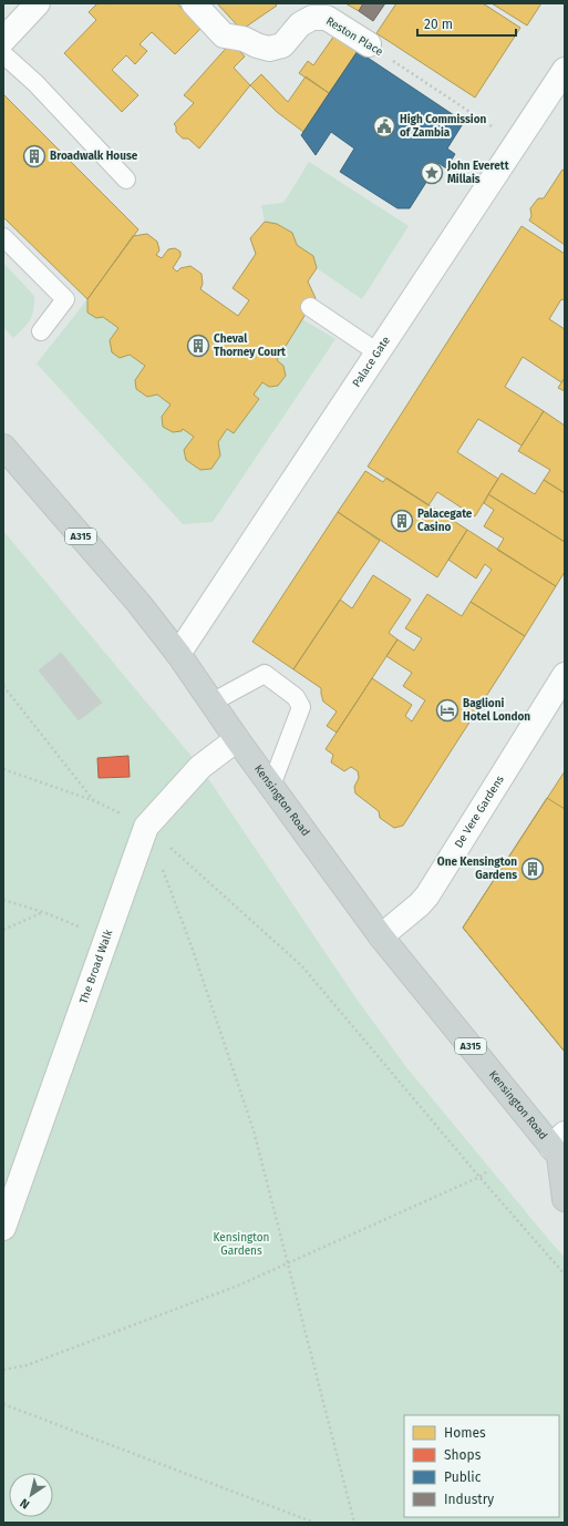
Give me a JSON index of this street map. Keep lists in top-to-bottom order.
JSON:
{
  "streets": {
    "main road": ["A315", "Kensington Road"],
    "street": [
      "Reston Place",
      "Palace Gate",
      "De Vere Gardens",
      "The Broad Walk"
    ]
  },
  "crossings": [
    ["Reston Place", "Palace Gate"],
    ["Palace Gate", "Kensington Road"],
    ["Kensington Road", "De Vere Gardens"],
    ["Kensington Road", "The Broad Walk"]
  ],
  "parks": ["Kensington Gardens"],
  "places": {
    "public building": ["High Commission of Zambia"],
    "building": [
      "Broadwalk House",
      "Cheval Thorney Court",
      "Palacegate Casino",
      "One Kensington Gardens"
    ],
    "place": ["John Everett Millais"],
    "hotel": ["Baglioni Hotel London"]
  },
  "legend": [
    "Homes",
    "Shops",
    "Public",
    "Industry"
  ],
  "scale_bar": "20 m",
  "north": "bottom left"
}
